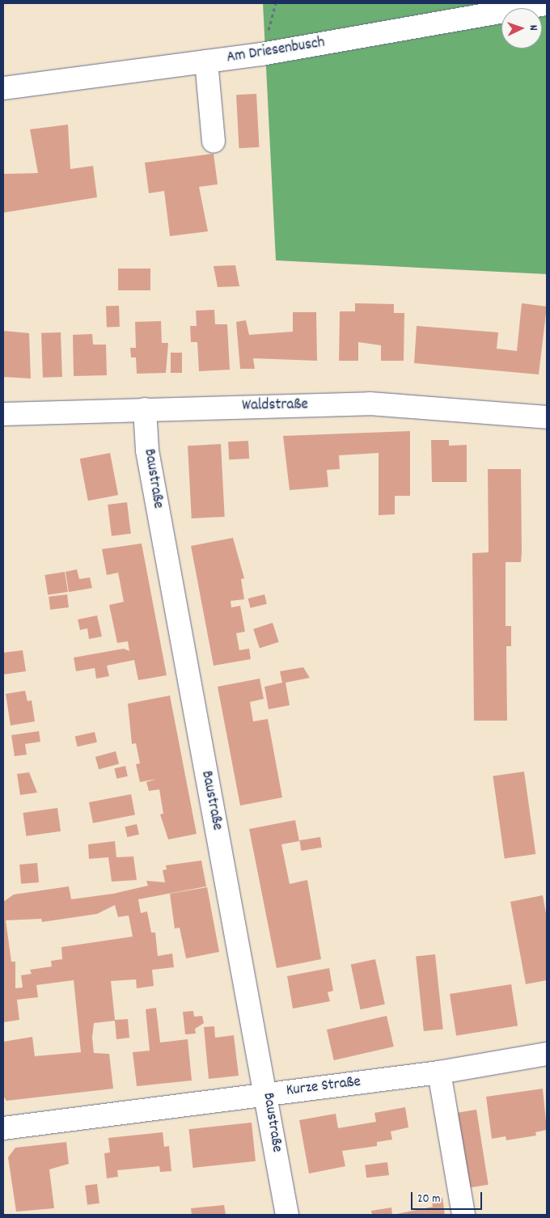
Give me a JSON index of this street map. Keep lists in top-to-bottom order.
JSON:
{
  "streets": {
    "street": [
      "Am Driesenbusch",
      "Waldstraße",
      "Baustraße",
      "Kurze Straße"
    ]
  },
  "crossings": [
    ["Waldstraße", "Baustraße"],
    ["Baustraße", "Kurze Straße"]
  ],
  "scale_bar": "20 m",
  "north": "right"
}
